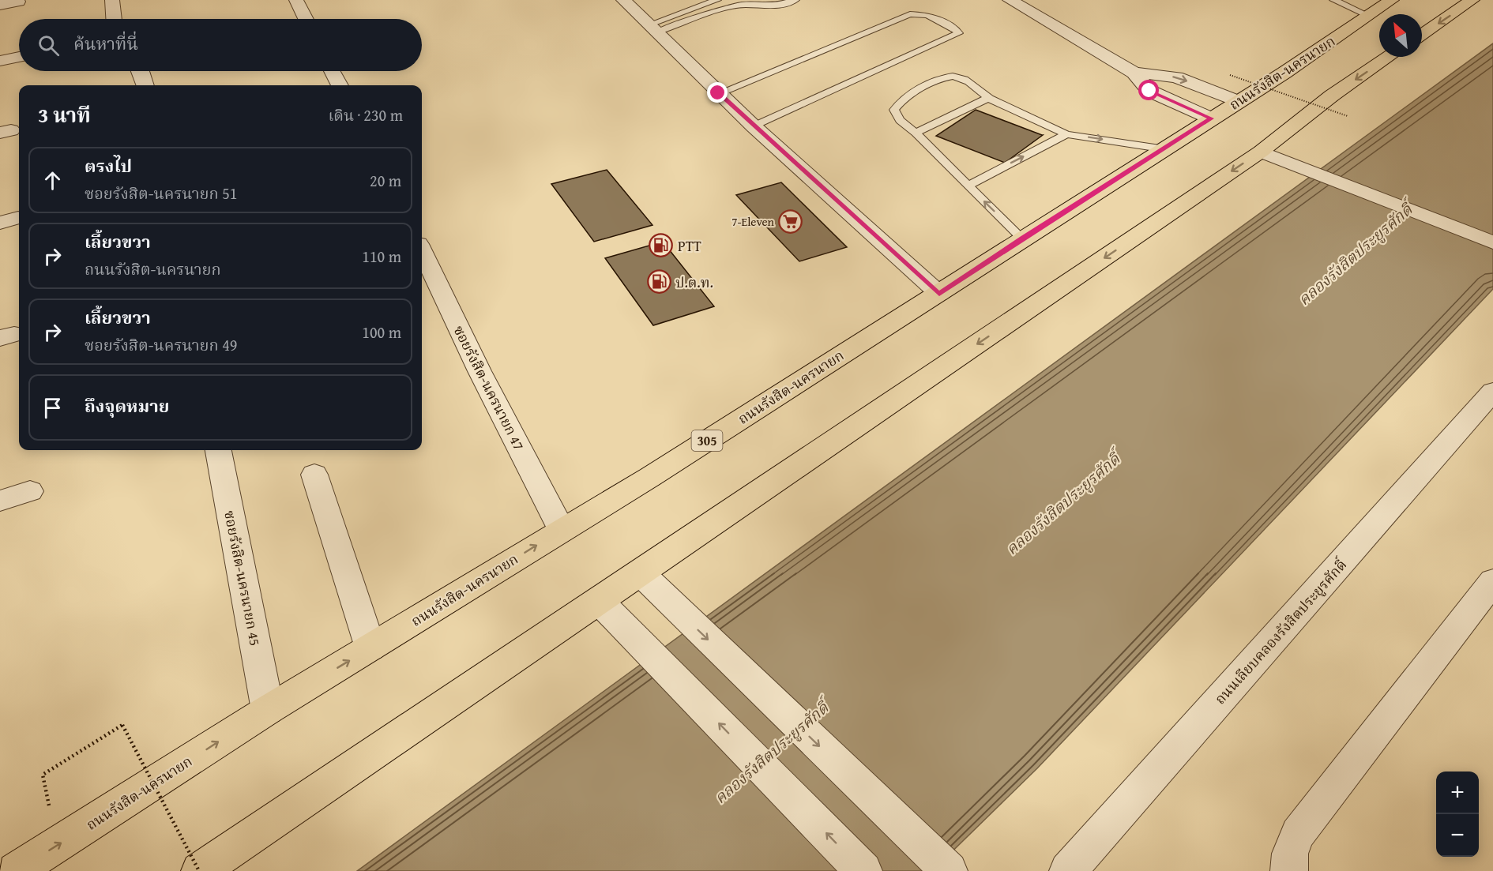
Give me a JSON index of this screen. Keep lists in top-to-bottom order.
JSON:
{
  "streets": {
    "main road": ["ถนนรังสิต-นครนายก", "305"],
    "street": ["ซอยรังสิต-นครนายก 47", "ซอยรังสิต-นครนายก 45", "ถนนเลียบคลองรังสิตประยูรศักดิ์"]
  },
  "crossings": [
    ["ถนนรังสิต-นครนายก", "ซอยรังสิต-นครนายก 47"],
    ["ถนนรังสิต-นครนายก", "ซอยรังสิต-นครนายก 45"]
  ],
  "water": ["คลองรังสิตประยูรศักดิ์"],
  "places": {
    "supermarket": ["7-Eleven"],
    "fuel station": ["PTT", "ป.ต.ท."]
  },
  "north": "top left",
  "page": {
    "search": "ค้นหาที่นี่",
    "heading": ["3 นาที", "เดิน · 230 m"],
    "list": [
      ["ตรงไป", "ซอยรังสิต-นครนายก 51", "20 m"],
      ["เลี้ยวขวา", "ถนนรังสิต-นครนายก", "110 m"],
      ["เลี้ยวขวา", "ซอยรังสิต-นครนายก 49", "100 m"],
      "ถึงจุดหมาย"
    ],
    "map_buttons": ["+", "−"]
  }
}
